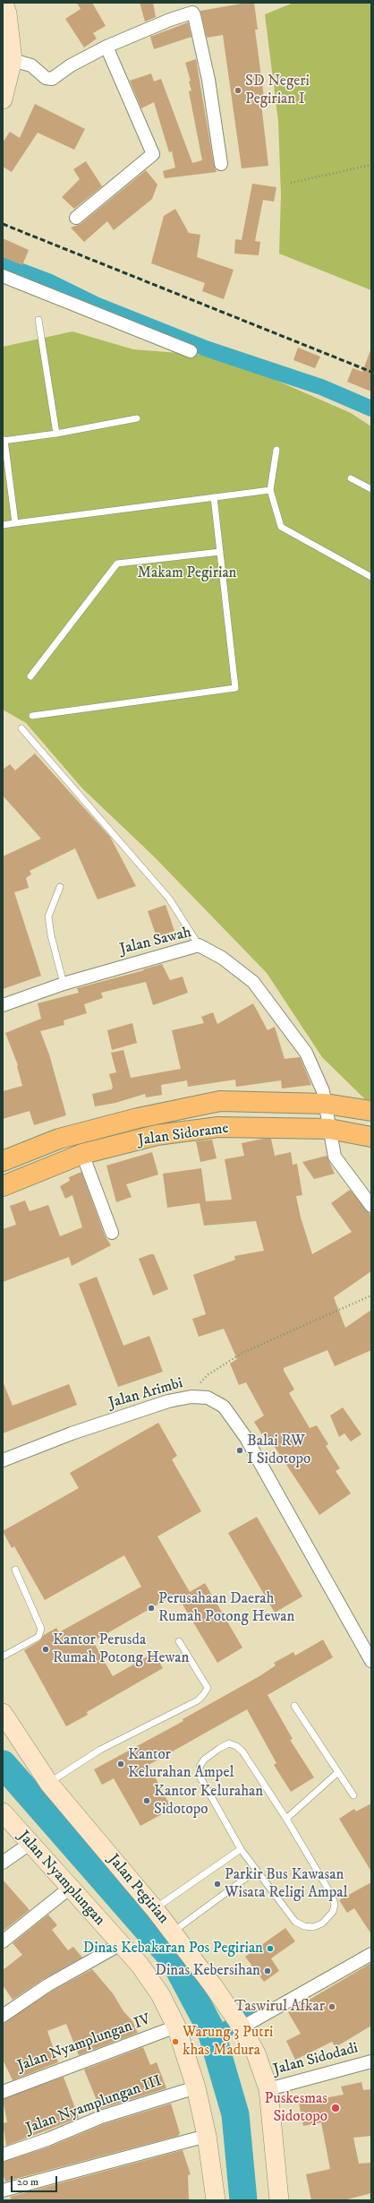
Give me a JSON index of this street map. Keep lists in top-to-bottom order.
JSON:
{
  "streets": {
    "highway": ["Jalan Sidorame"],
    "main road": ["Jalan Nyamplungan", "Jalan Pegirian"],
    "street": [
      "Jalan Sawah",
      "Jalan Arimbi",
      "Jalan Nyamplungan IV",
      "Jalan Sidodadi",
      "Jalan Nyamplungan III"
    ]
  },
  "crossings": [
    ["Jalan Sawah", "Jalan Sidorame"],
    ["Jalan Nyamplungan", "Jalan Nyamplungan IV"],
    ["Jalan Nyamplungan", "Jalan Nyamplungan III"],
    ["Jalan Pegirian", "Jalan Sidodadi"]
  ],
  "parks": ["Makam Pegirian"],
  "places": [
    "SD Negeri Pegirian I",
    "Balai RW I Sidotopo",
    "Perusahaan Daerah Rumah Potong Hewan",
    "Kantor Perusda Rumah Potong Hewan",
    "Kantor Kelurahan Ampel",
    "Kantor Kelurahan Sidotopo",
    "Parkir Bus Kawasan Wisata Religi Ampal",
    "Dinas Kebakaran Pos Pegirian",
    "Dinas Kebersihan",
    "Taswirul Afkar",
    "Warung 3 Putri khas Madura",
    "Puskesmas Sidotopo"
  ],
  "scale_bar": "20 m"
}
